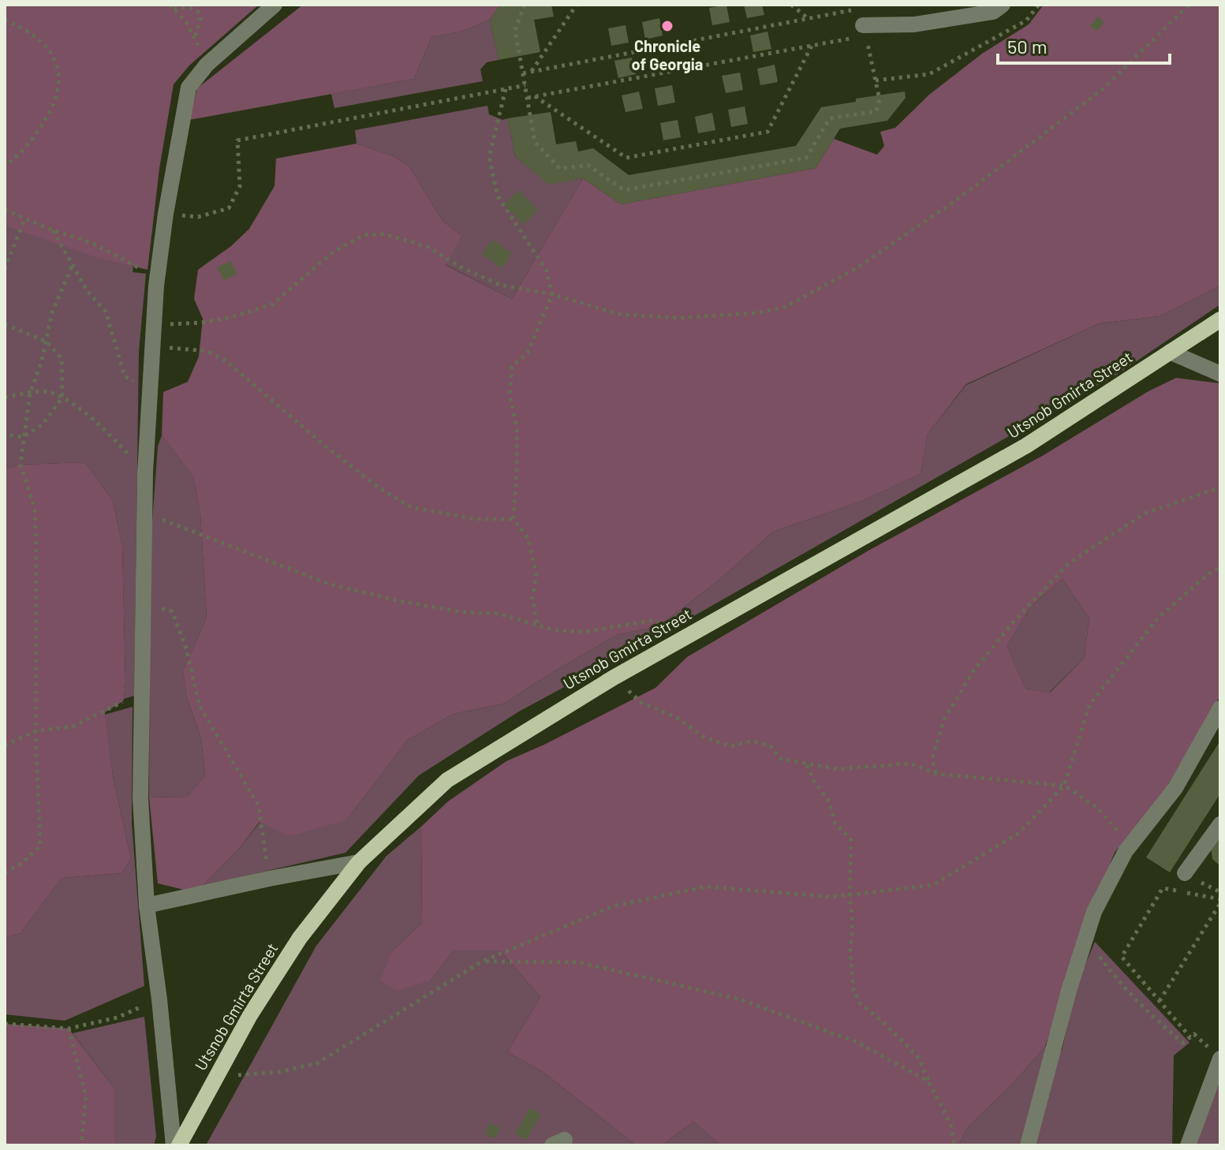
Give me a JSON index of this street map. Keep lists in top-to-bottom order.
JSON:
{
  "streets": {
    "main road": ["Utsnob Gmirta Street"]
  },
  "places": ["Chronicle of Georgia"],
  "scale_bar": "50 m"
}
